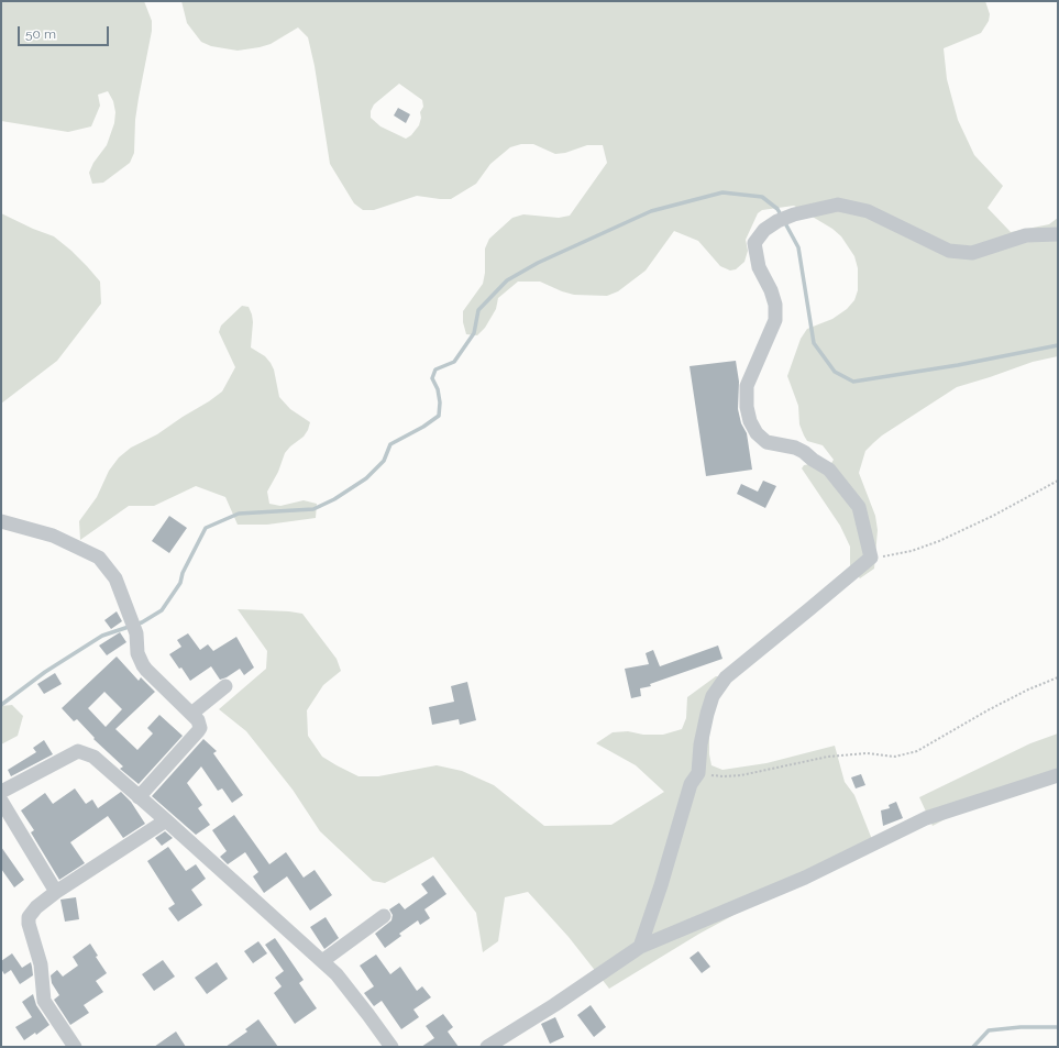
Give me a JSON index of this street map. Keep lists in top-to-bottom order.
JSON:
{
  "scale_bar": "50 m"
}
